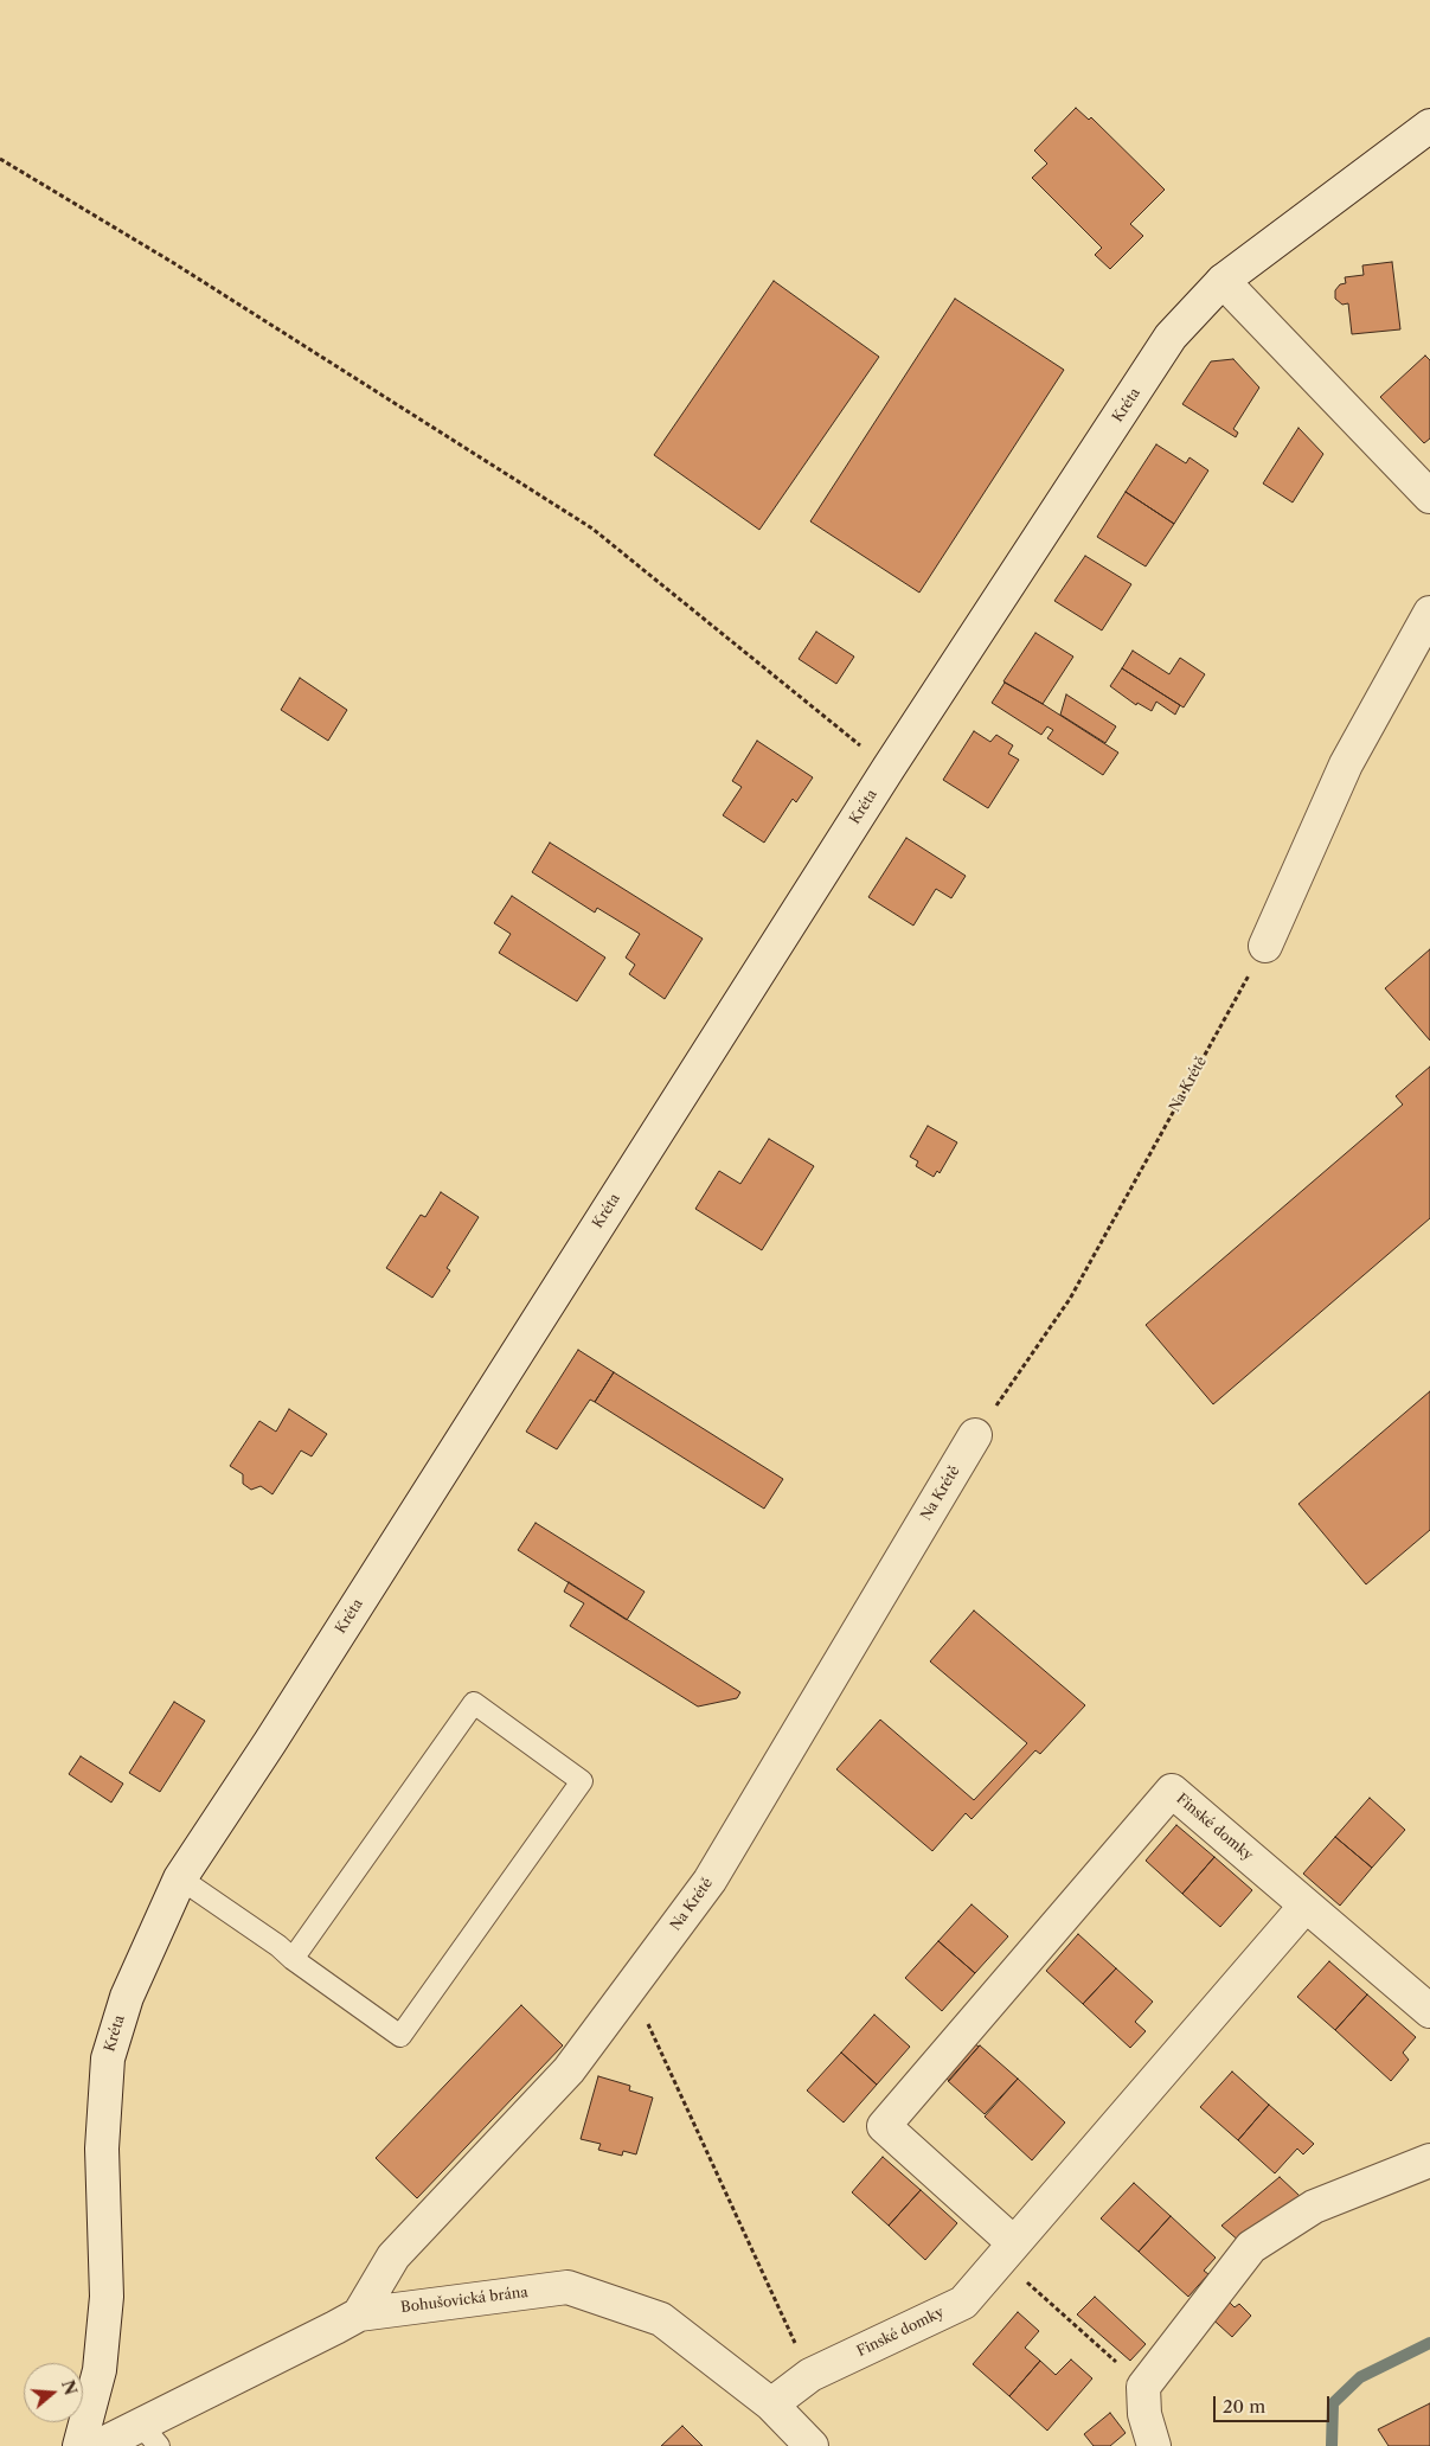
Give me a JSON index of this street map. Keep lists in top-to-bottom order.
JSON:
{
  "streets": {
    "street": [
      "Kréta",
      "Na Krétě",
      "Finské domky",
      "Bohušovická brána"
    ]
  },
  "crossings": [
    ["Na Krétě", "Bohušovická brána"],
    ["Finské domky", "Bohušovická brána"]
  ],
  "scale_bar": "20 m",
  "north": "right"
}
